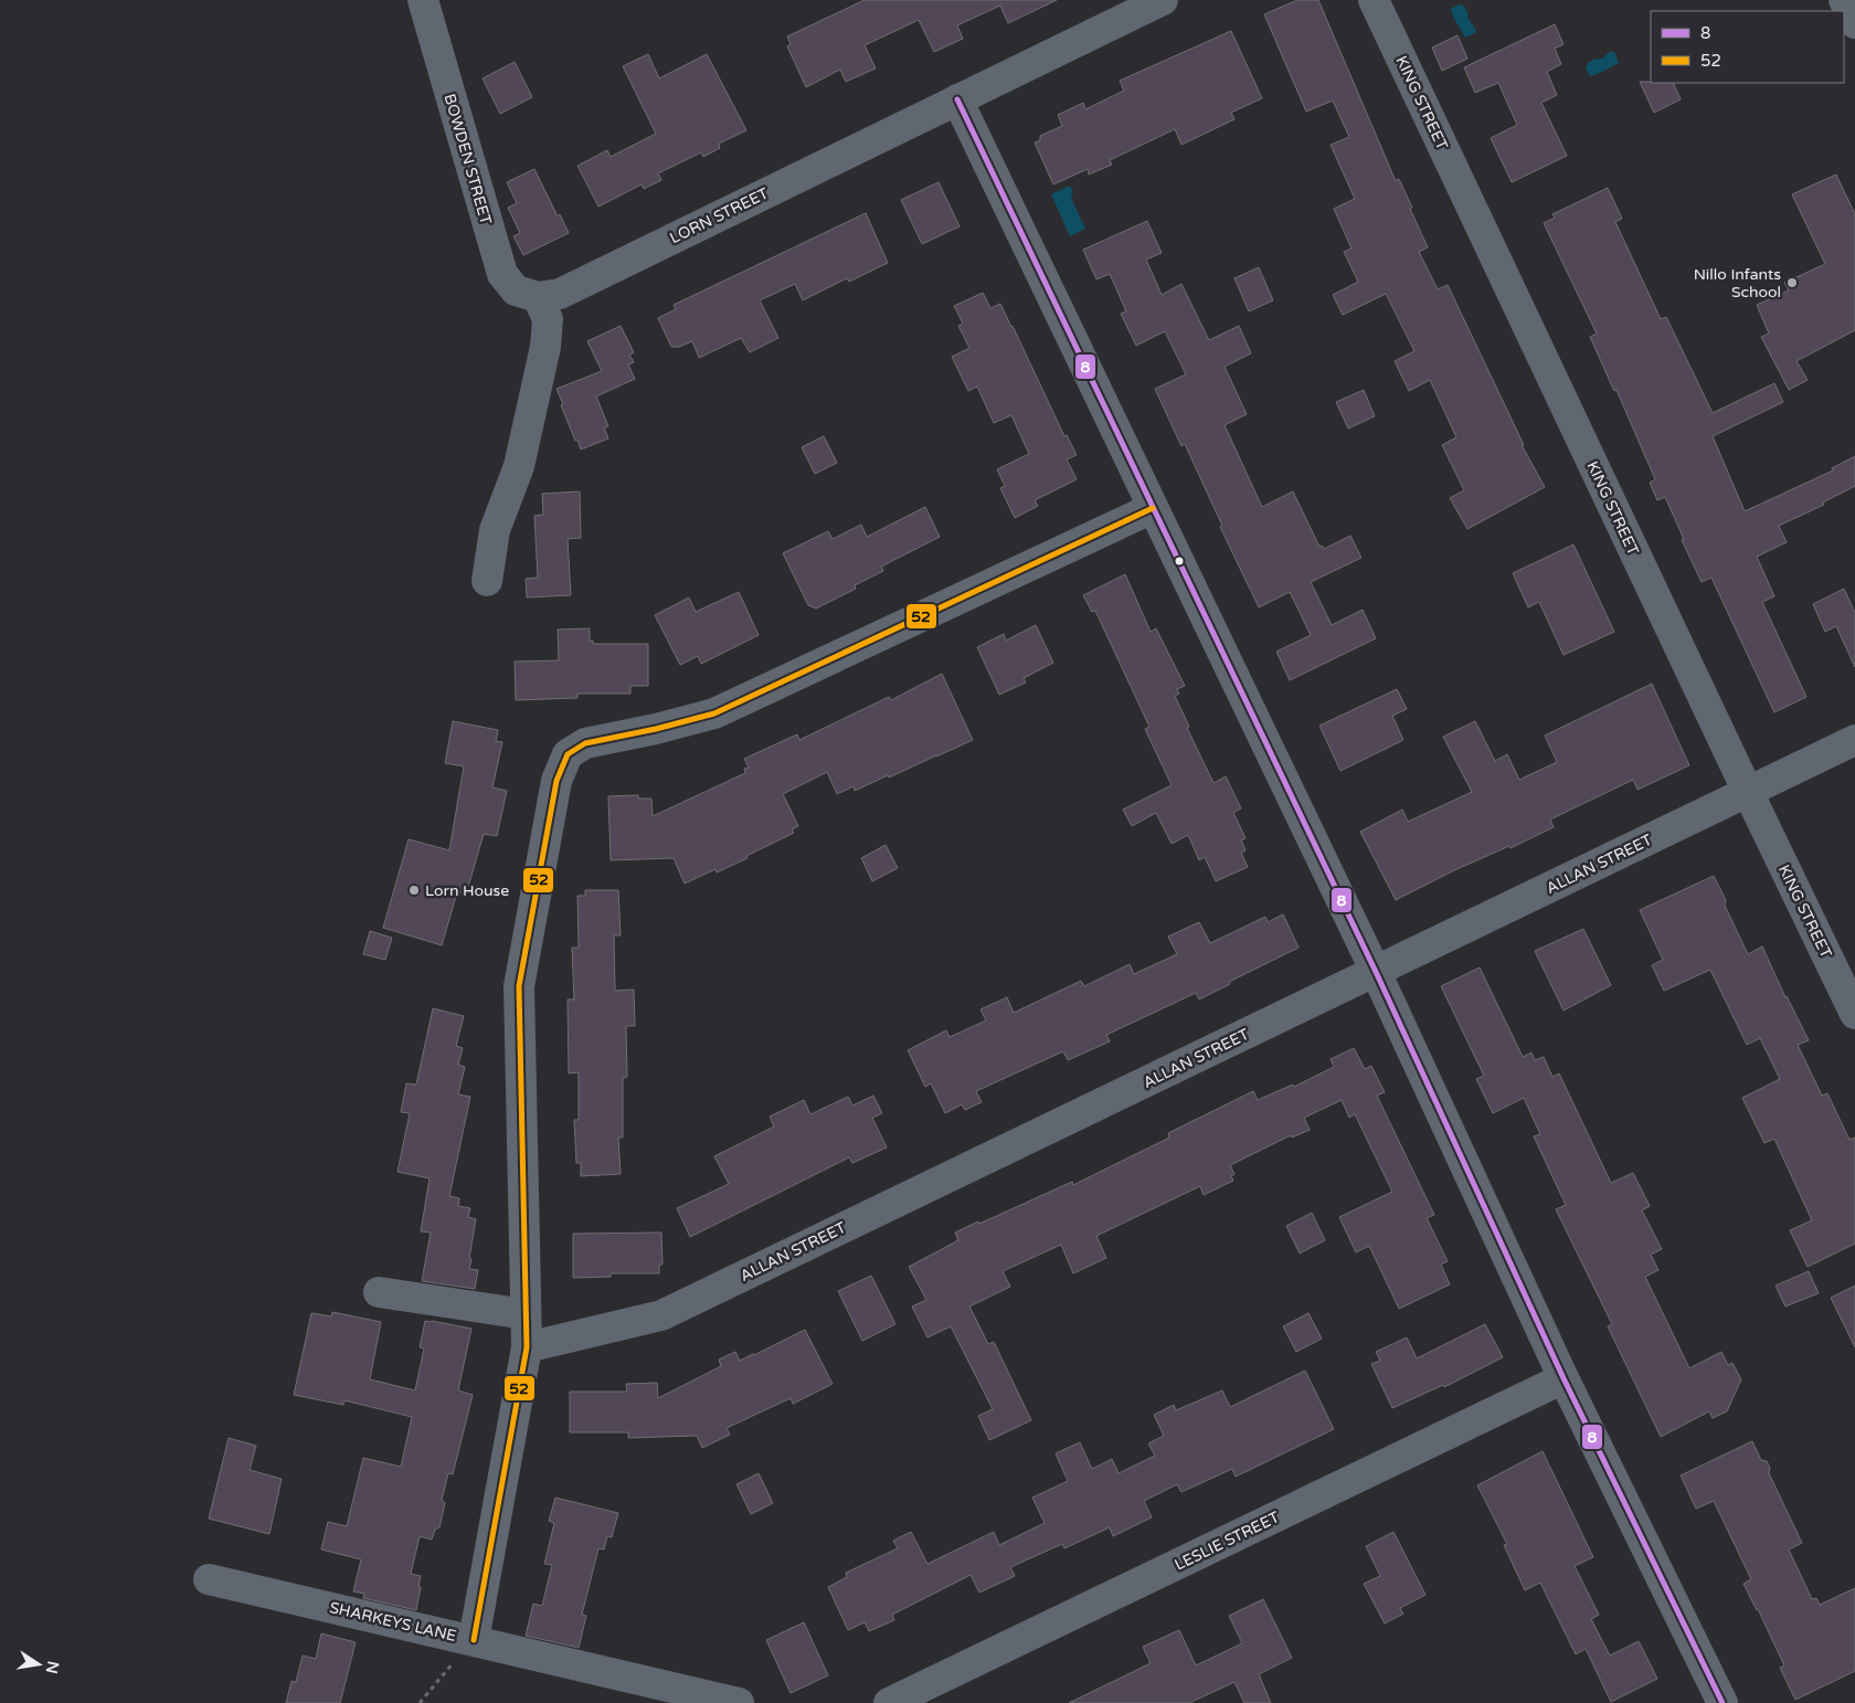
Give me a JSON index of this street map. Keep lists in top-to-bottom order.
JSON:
{
  "streets": {
    "street": [
      "KING STREET",
      "BOWDEN STREET",
      "LORN STREET",
      "ALLAN STREET",
      "LESLIE STREET",
      "SHARKEYS LANE"
    ]
  },
  "crossings": [
    ["KING STREET", "ALLAN STREET"],
    ["BOWDEN STREET", "LORN STREET"]
  ],
  "places": ["Nillo Infants School", "Lorn House"],
  "lines": ["transit line 8", "transit line 52"],
  "legend": ["8", "52"],
  "north": "right"
}
